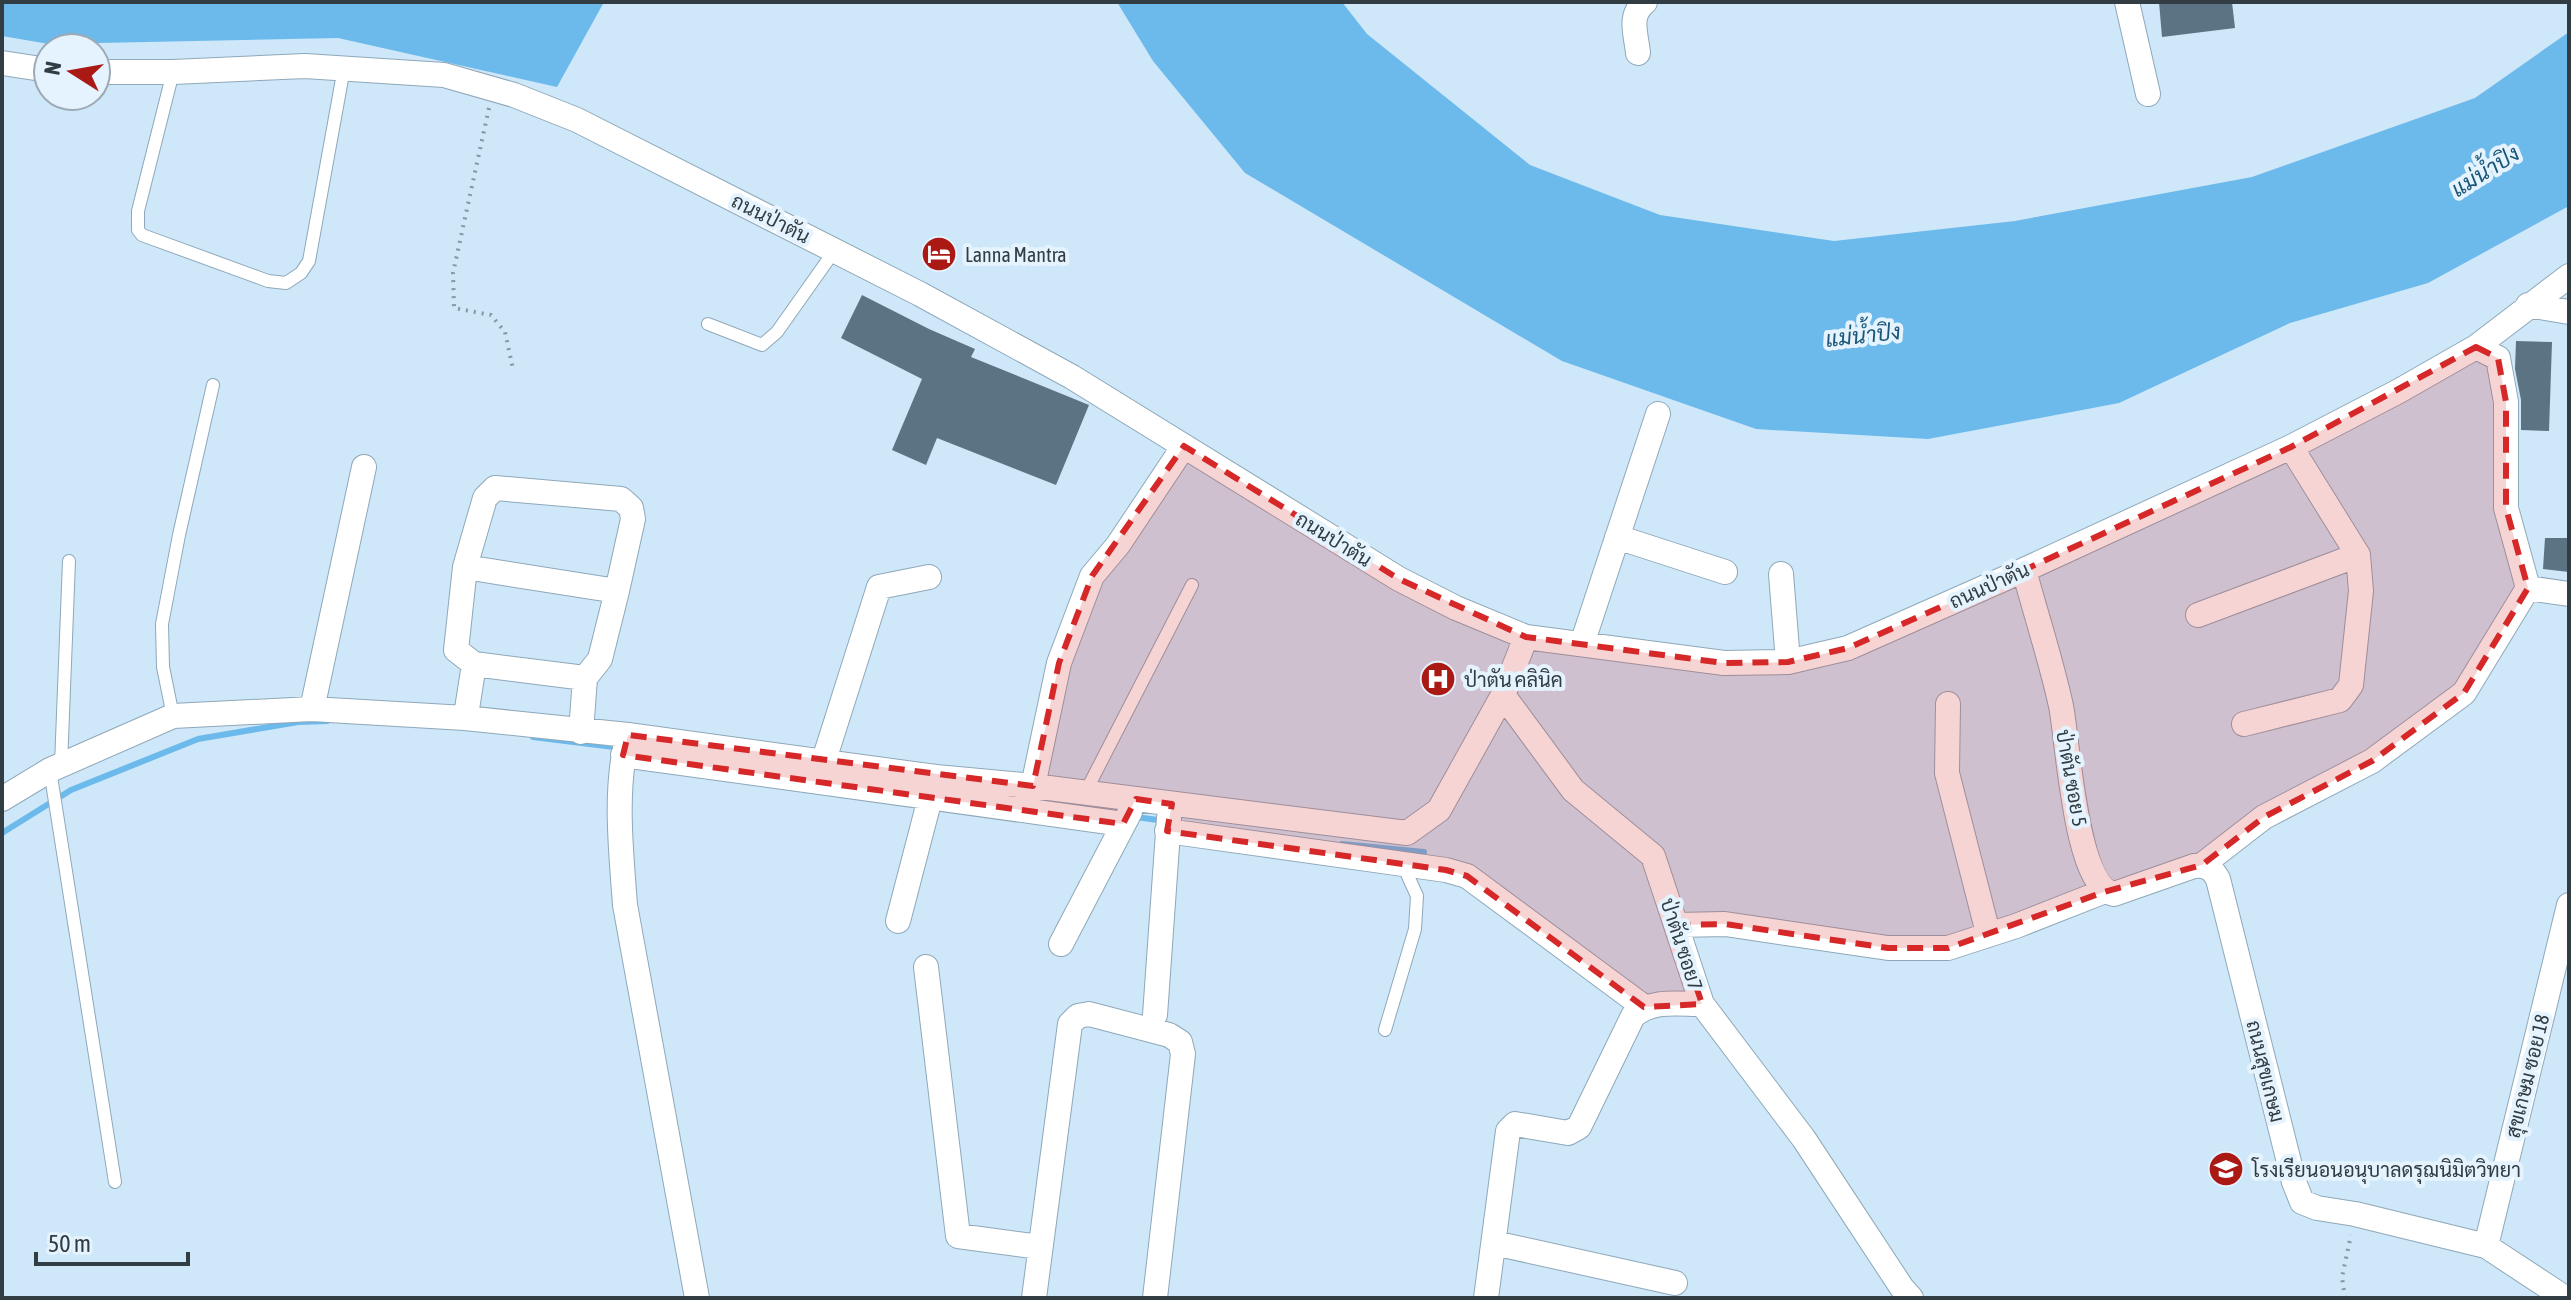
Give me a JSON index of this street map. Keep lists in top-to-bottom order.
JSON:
{
  "streets": {
    "street": [
      "ถนนป่าตัน",
      "ป่าตัน ซอย 5",
      "ป่าตัน ซอย7",
      "ถนนสุขเกษม",
      "สุขเกษม ซอย 18"
    ]
  },
  "crossings": [
    ["ถนนป่าตัน", "ป่าตัน ซอย 5"],
    ["ถนนสุขเกษม", "สุขเกษม ซอย 18"]
  ],
  "water": ["แม่น้ำปิง"],
  "places": {
    "hotel": ["Lanna Mantra"],
    "hospital": ["ป่าตัน คลินิค"],
    "school or university": ["โรงเรียนอนอนุบาลดรุฌนิมิตวิทยา"]
  },
  "scale_bar": "50 m",
  "north": "left"
}
